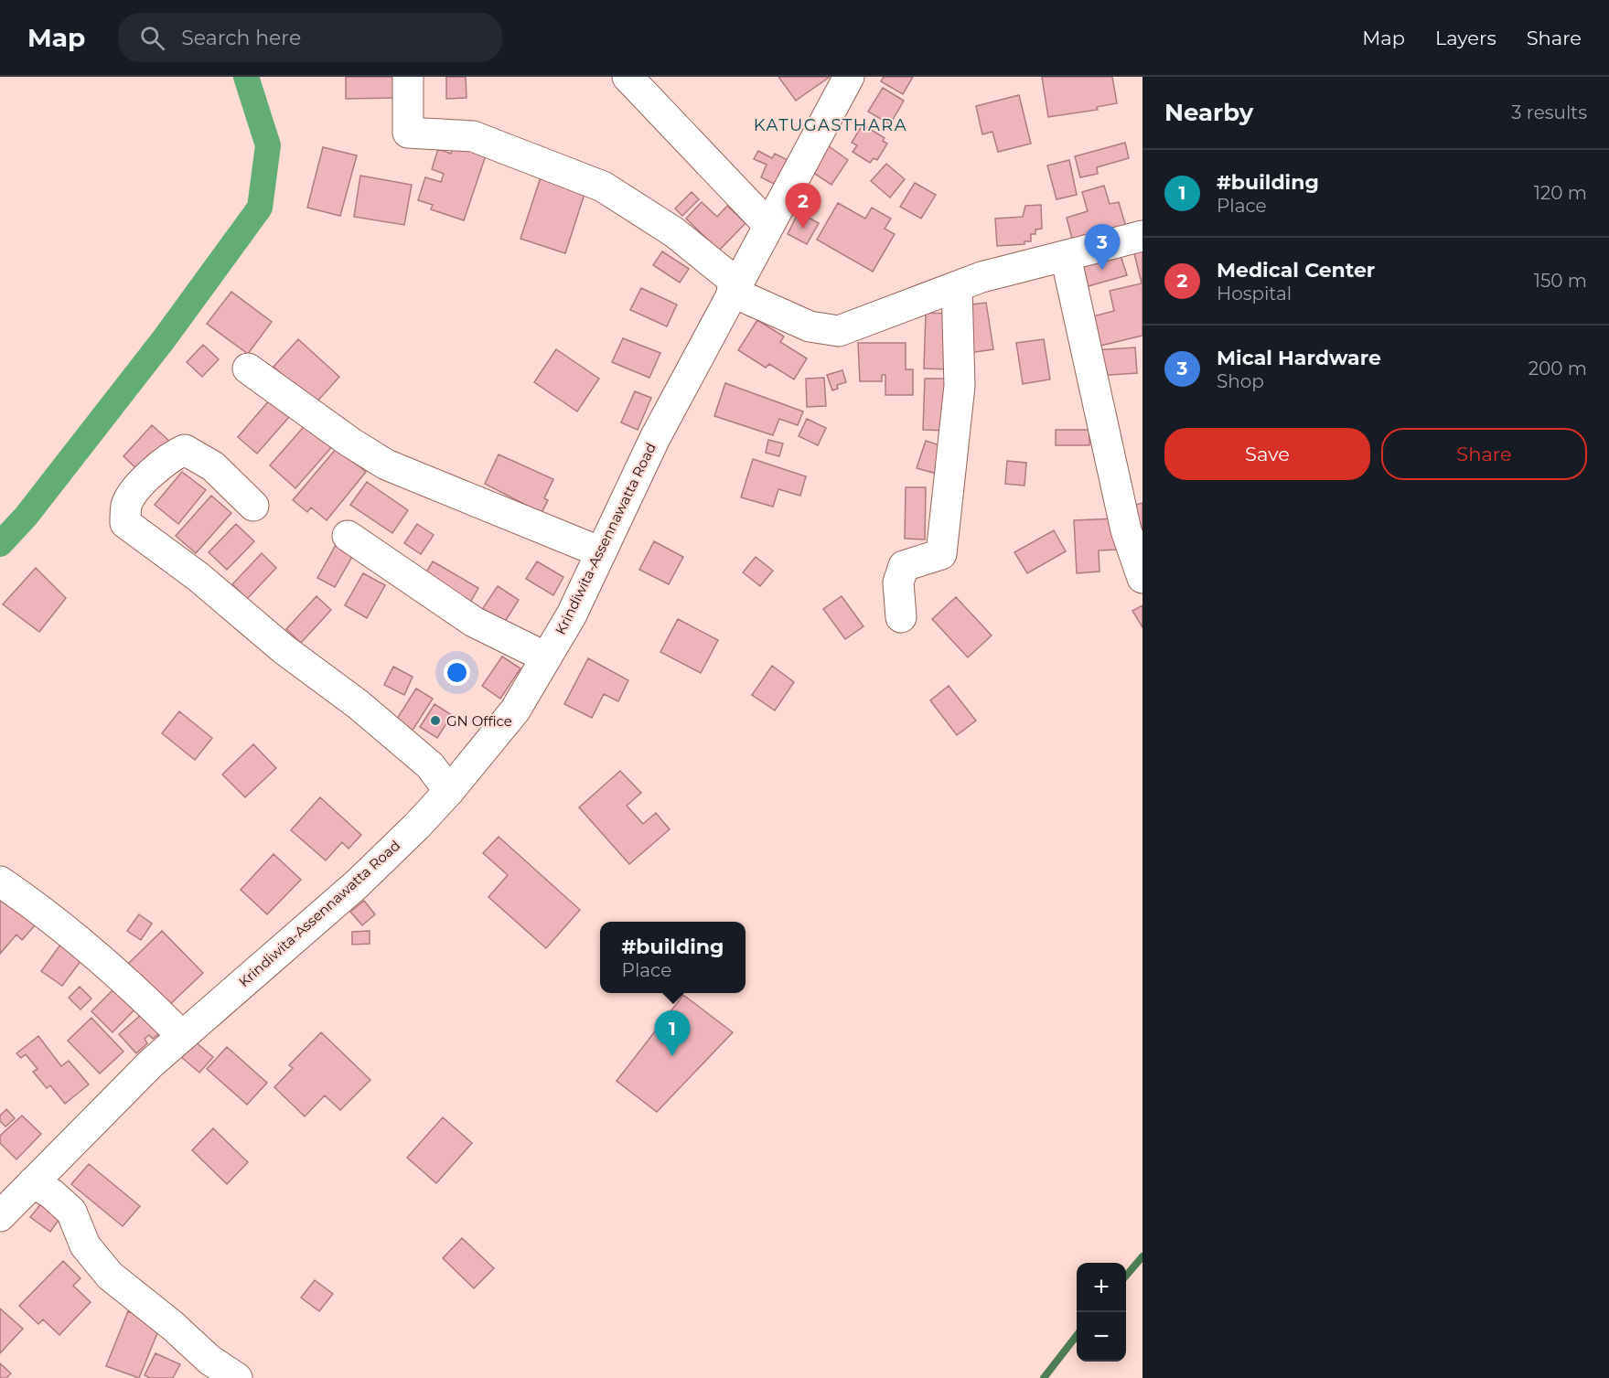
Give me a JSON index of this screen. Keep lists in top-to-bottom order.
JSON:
{
  "streets": {
    "main road": ["Krindiwita-Assennawatta Road"]
  },
  "districts": ["KATUGASTHARA"],
  "places": ["GN Office"],
  "page": {
    "header": "Map",
    "search": "Search here",
    "nav": ["Map", "Layers", "Share"],
    "heading": ["Nearby", "3 results"],
    "list": [
      {
        "mark": "1",
        "name": "#building",
        "note": "Place",
        "value": "120 m"
      },
      {
        "mark": "2",
        "name": "Medical Center",
        "note": "Hospital",
        "value": "150 m"
      },
      {
        "mark": "3",
        "name": "Mical Hardware",
        "note": "Shop",
        "value": "200 m"
      }
    ],
    "pins": ["2", "3", "1"],
    "buttons": ["Save", "Share"],
    "popup": ["#building", "Place"],
    "map_buttons": ["+", "−"]
  }
}
